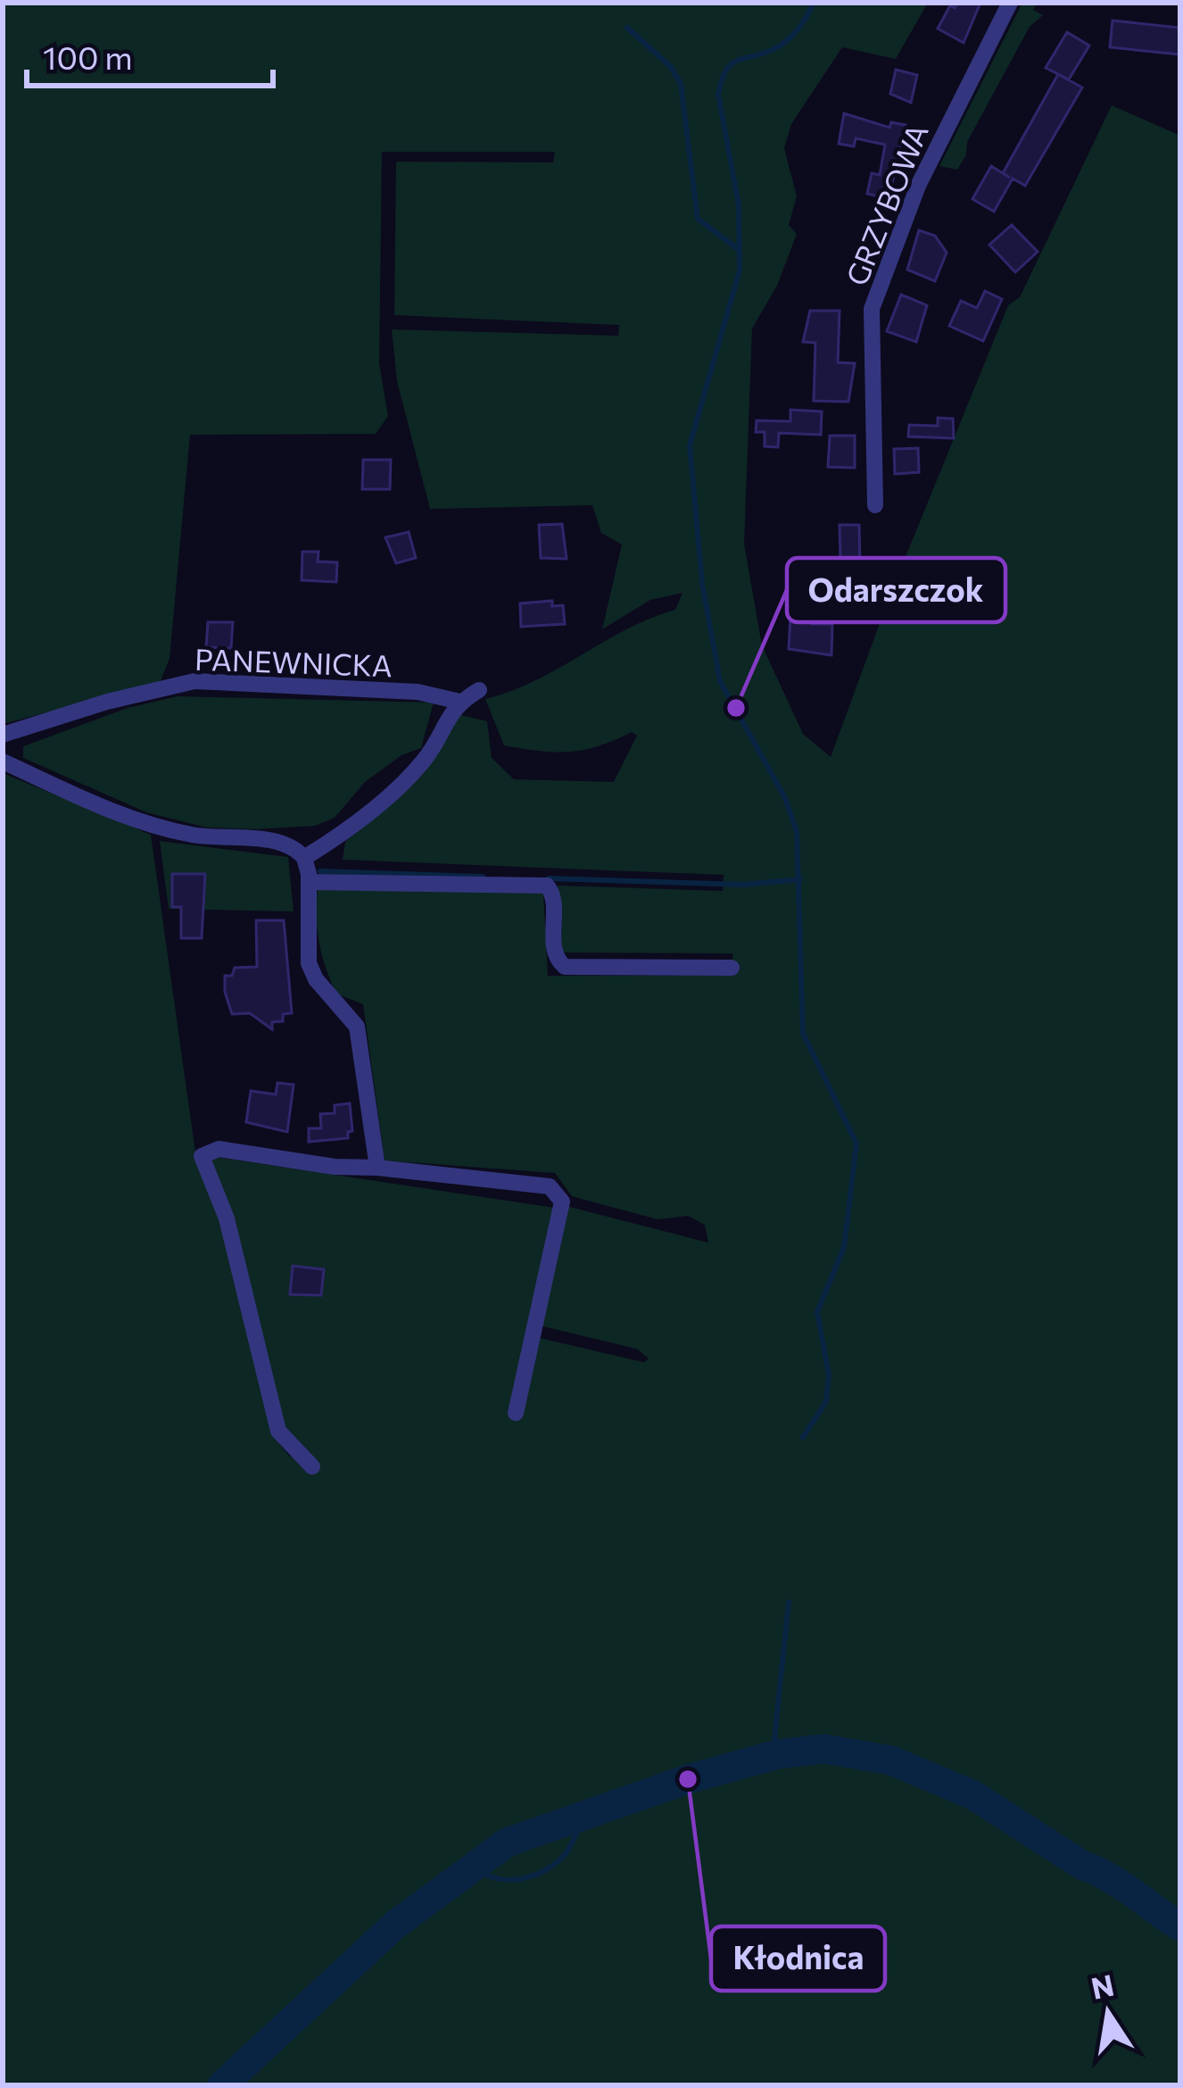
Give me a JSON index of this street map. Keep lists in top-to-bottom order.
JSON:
{
  "streets": {
    "street": ["GRZYBOWA", "PANEWNICKA"]
  },
  "places": ["Odarszczok", "Kłodnica"],
  "scale_bar": "100 m",
  "north": "top"
}
